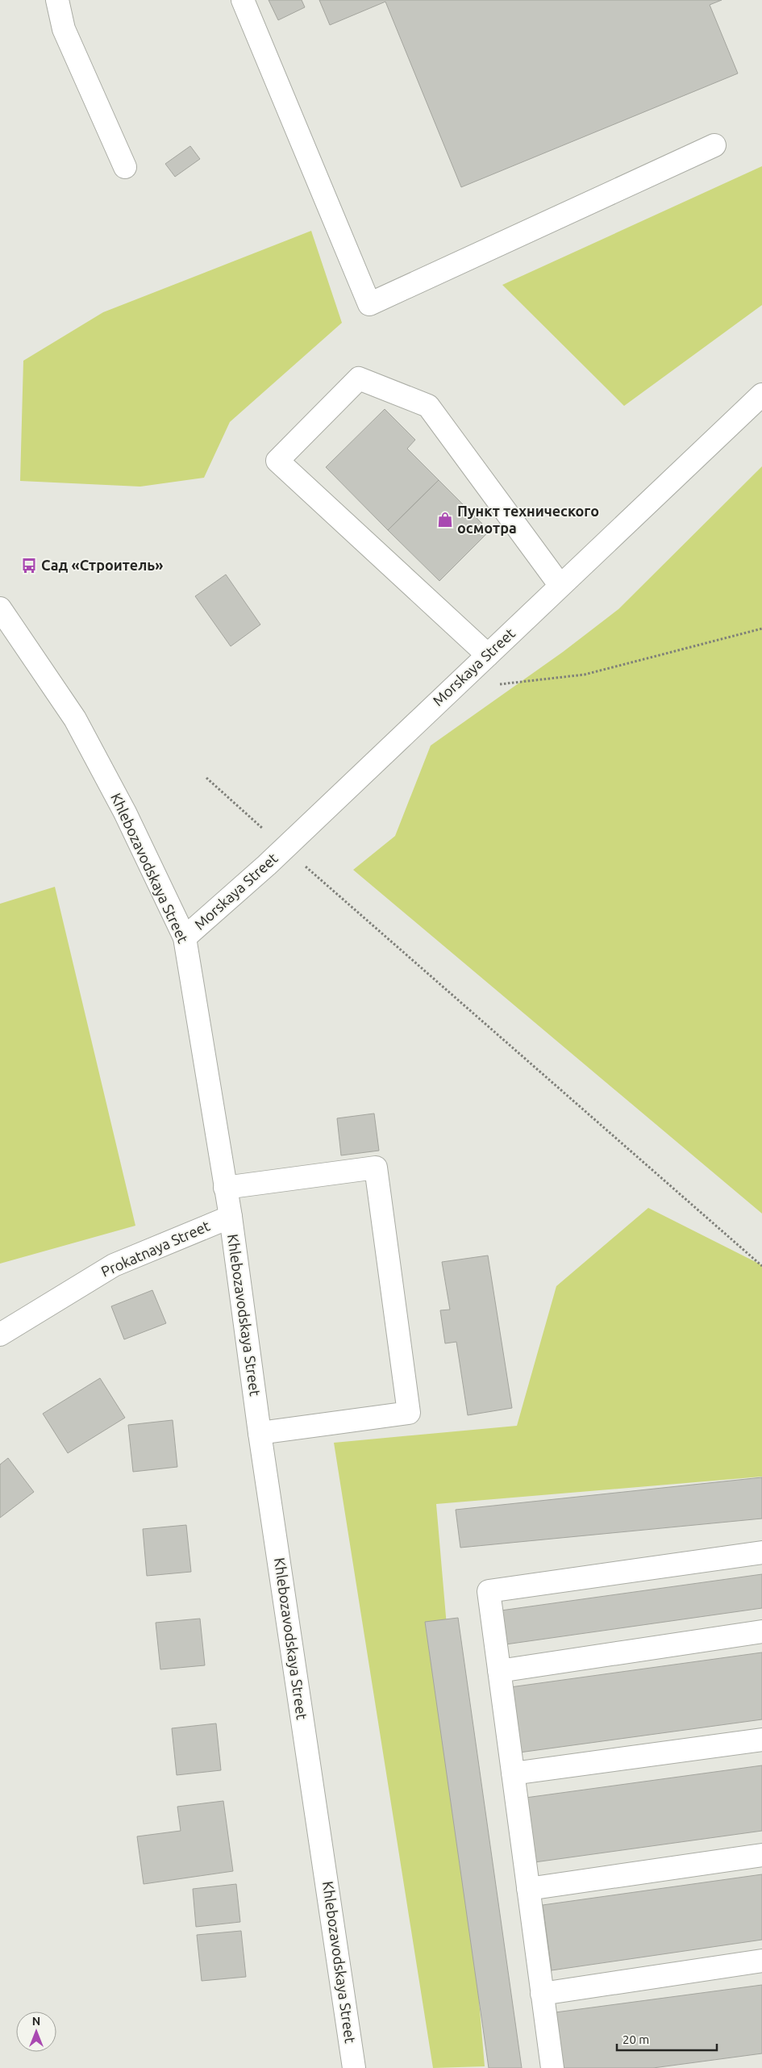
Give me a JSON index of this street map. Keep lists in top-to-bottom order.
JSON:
{
  "streets": {
    "main road": ["Morskaya Street", "Khlebozavodskaya Street", "Prokatnaya Street"]
  },
  "crossings": [
    ["Morskaya Street", "Khlebozavodskaya Street"],
    ["Khlebozavodskaya Street", "Prokatnaya Street"]
  ],
  "places": {
    "shop": ["Пункт технического осмотра"],
    "bus stop": ["Сад «Строитель»"]
  },
  "scale_bar": "20 m",
  "north": "top"
}
